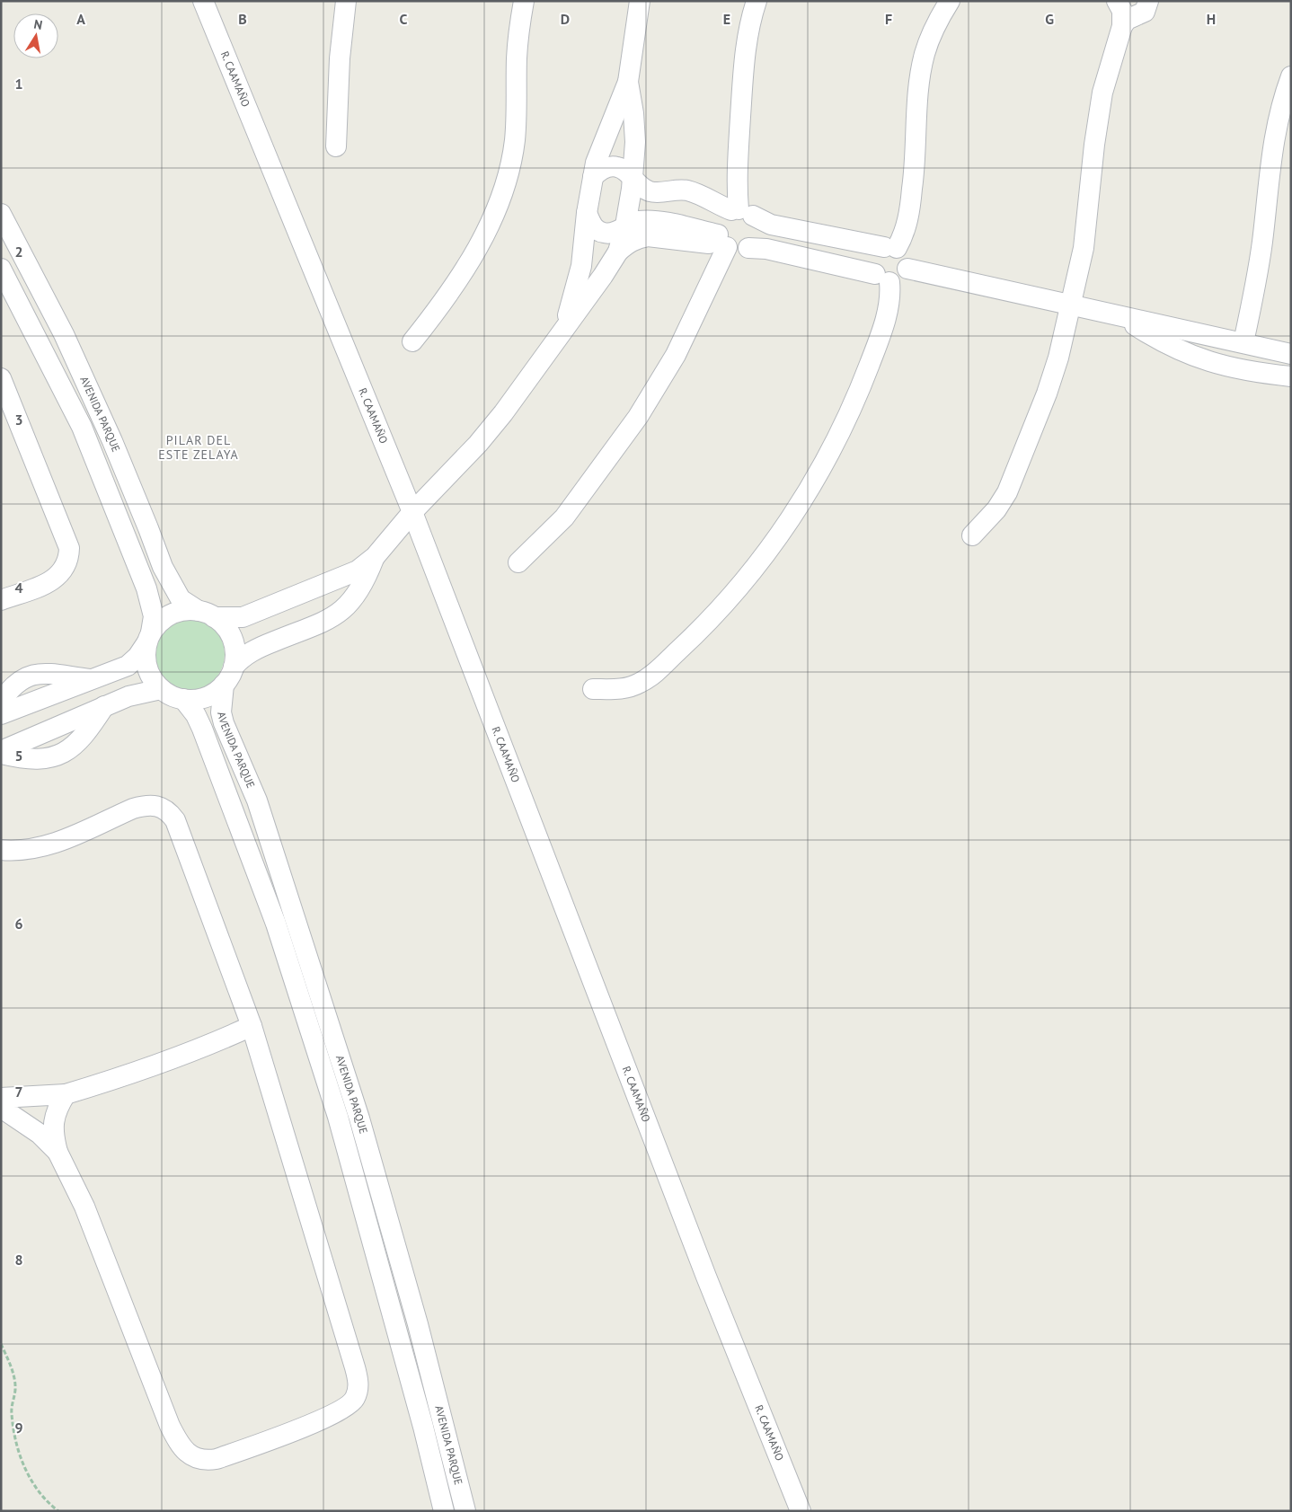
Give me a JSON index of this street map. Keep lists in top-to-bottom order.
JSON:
{
  "streets": {
    "street": ["R. CAAMAÑO", "AVENIDA PARQUE"]
  },
  "districts": ["PILAR DEL ESTE ZELAYA"],
  "north": "top",
  "grid": {
    "columns": [
      "A",
      "B",
      "C",
      "D",
      "E",
      "F",
      "G",
      "H"
    ],
    "rows": [
      "1",
      "2",
      "3",
      "4",
      "5",
      "6",
      "7",
      "8",
      "9"
    ]
  }
}
